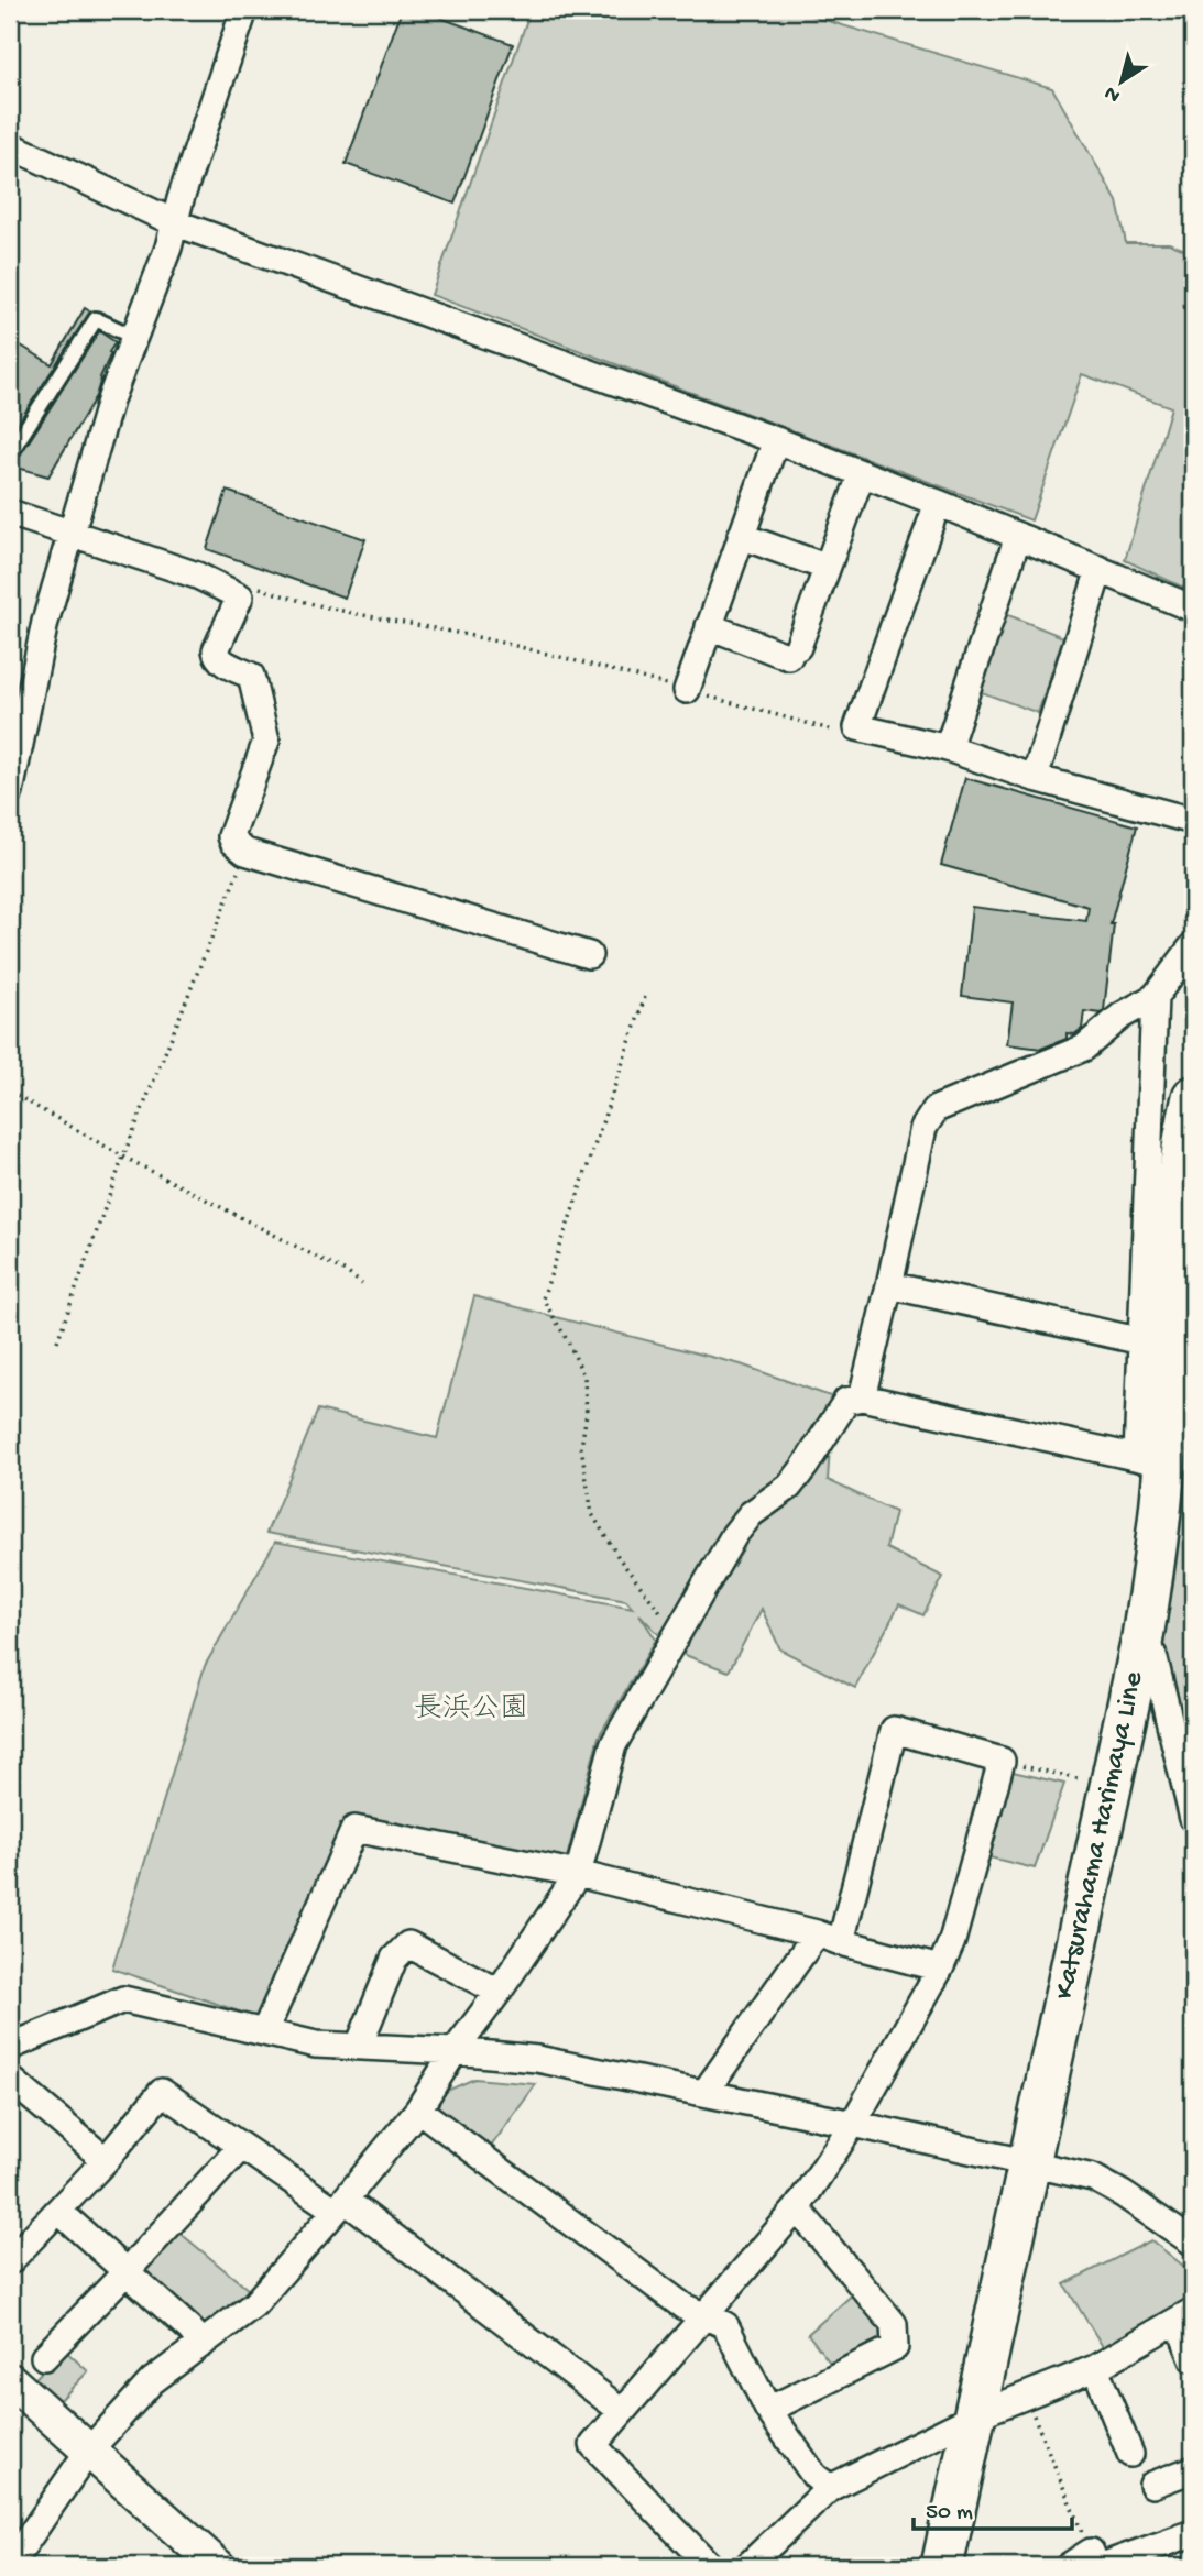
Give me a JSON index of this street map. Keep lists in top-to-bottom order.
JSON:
{
  "streets": {
    "main road": ["Katsurahama Harimaya Line"]
  },
  "parks": ["長浜公園"],
  "scale_bar": "50 m",
  "north": "bottom left"
}
